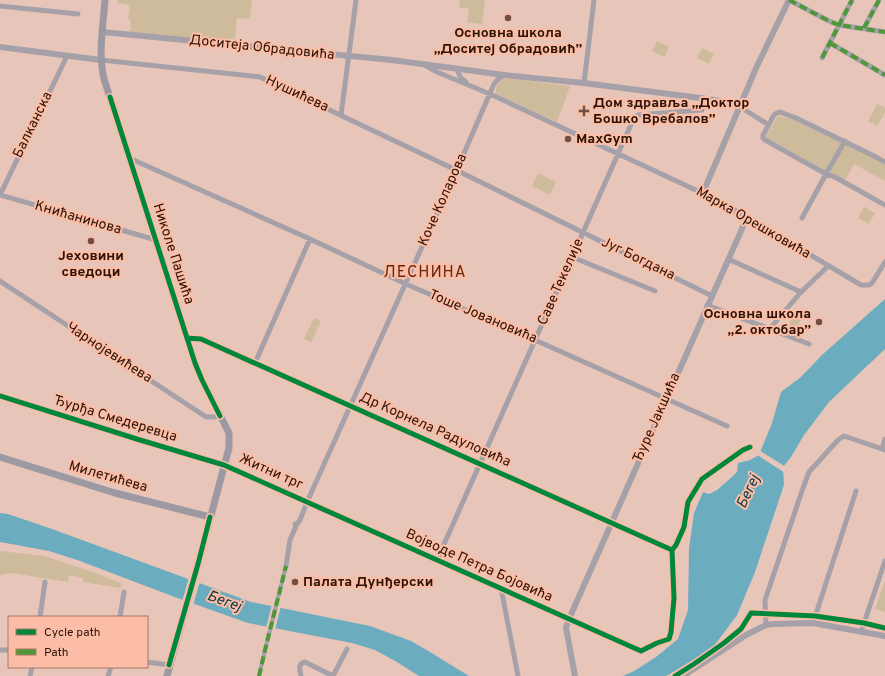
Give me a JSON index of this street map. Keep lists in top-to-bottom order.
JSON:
{
  "streets": {
    "main road": ["Николе Пашића", "Милетићева"],
    "street": [
      "Доситеја Обрадовића",
      "Нушићева",
      "Балканска",
      "Коче Коларова",
      "Книћанинова",
      "Марка Орешковића",
      "Југ Богдана",
      "Саве Текелије",
      "Тоше Јовановића",
      "Чарнојевићева",
      "Ђуре Јакшића",
      "Ђурђа Смедеревца",
      "Др Корнела Радуловића",
      "Житни трг",
      "Војводе Петра Бојовића"
    ]
  },
  "crossings": [
    ["Доситеја Обрадовића", "Коче Коларова"],
    ["Доситеја Обрадовића", "Николе Пашића"],
    ["Нушићева", "Коче Коларова"],
    ["Нушићева", "Николе Пашића"],
    ["Нушићева", "Југ Богдана"],
    ["Балканска", "Книћанинова"],
    ["Коче Коларова", "Југ Богдана"],
    ["Коче Коларова", "Тоше Јовановића"],
    ["Коче Коларова", "Др Корнела Радуловића"],
    ["Коче Коларова", "Житни трг"],
    ["Коче Коларова", "Војводе Петра Бојовића"],
    ["Книћанинова", "Николе Пашића"],
    ["Марка Орешковића", "Саве Текелије"],
    ["Марка Орешковића", "Ђуре Јакшића"],
    ["Николе Пашића", "Тоше Јовановића"],
    ["Николе Пашића", "Чарнојевићева"],
    ["Николе Пашића", "Ђурђа Смедеревца"],
    ["Николе Пашића", "Др Корнела Радуловића"],
    ["Николе Пашића", "Житни трг"],
    ["Николе Пашића", "Милетићева"],
    ["Југ Богдана", "Саве Текелије"],
    ["Југ Богдана", "Ђуре Јакшића"],
    ["Саве Текелије", "Тоше Јовановића"],
    ["Саве Текелије", "Др Корнела Радуловића"],
    ["Саве Текелије", "Војводе Петра Бојовића"],
    ["Тоше Јовановића", "Ђуре Јакшића"],
    ["Ђуре Јакшића", "Др Корнела Радуловића"],
    ["Ђуре Јакшића", "Војводе Петра Бојовића"],
    ["Ђурђа Смедеревца", "Житни трг"],
    ["Др Корнела Радуловића", "Војводе Петра Бојовића"],
    ["Житни трг", "Војводе Петра Бојовића"]
  ],
  "districts": ["ЛЕСНИНА"],
  "water": ["Бегеј"],
  "places": {
    "other": [
      "Основна школа „Доситеј Обрадовић”",
      "MaxGym",
      "Јеховини сведоци",
      "Основна школа „2. октобар”",
      "Палата Дунђерски"
    ],
    "health": ["Дом здравља „Доктор Бошко Вребалов”"]
  },
  "legend": ["Cycle path", "Path"]
}
